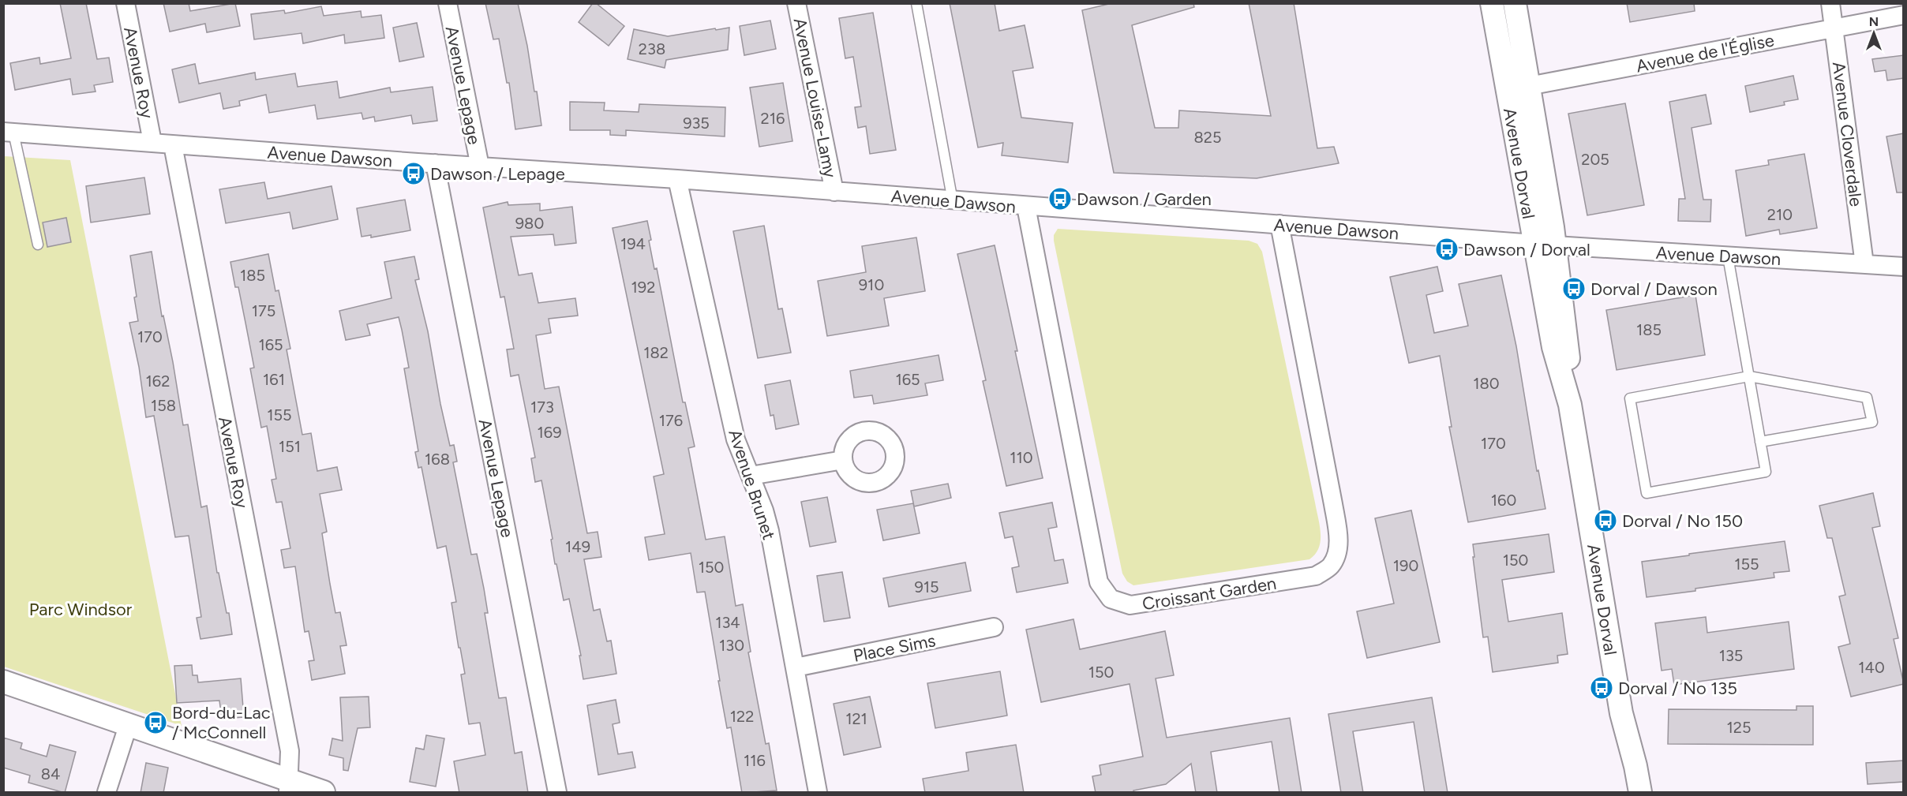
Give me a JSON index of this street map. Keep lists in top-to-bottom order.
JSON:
{
  "streets": {
    "street": [
      "Avenue de l'Église",
      "Avenue Roy",
      "Avenue Lepage",
      "Avenue Louise-Lamy",
      "Avenue Cloverdale",
      "Avenue Dawson",
      "Avenue Dorval",
      "Avenue Brunet",
      "Croissant Garden",
      "Place Sims"
    ]
  },
  "crossings": [
    ["Avenue de l'Église", "Avenue Cloverdale"],
    ["Avenue de l'Église", "Avenue Dorval"],
    ["Avenue Roy", "Avenue Dawson"],
    ["Avenue Lepage", "Avenue Dawson"],
    ["Avenue Louise-Lamy", "Avenue Dawson"],
    ["Avenue Cloverdale", "Avenue Dawson"],
    ["Avenue Dawson", "Avenue Dorval"],
    ["Avenue Dawson", "Avenue Brunet"],
    ["Avenue Dawson", "Croissant Garden"],
    ["Avenue Brunet", "Place Sims"]
  ],
  "parks": ["Parc Windsor"],
  "places": {
    "bus stop": [
      "Dawson / Lepage",
      "Dawson / Garden",
      "Dawson / Dorval",
      "Dorval / Dawson",
      "Dorval / No 150",
      "Dorval / No 135",
      "Bord-du-Lac / McConnell"
    ]
  },
  "house_numbers": [
    "238",
    "216",
    "935",
    "825",
    "205",
    "210",
    "980",
    "194",
    "185",
    "910",
    "192",
    "175",
    "185",
    "170",
    "165",
    "182",
    "161",
    "165",
    "162",
    "180",
    "158",
    "173",
    "155",
    "176",
    "169",
    "170",
    "151",
    "110",
    "168",
    "160",
    "149",
    "150",
    "155",
    "190",
    "150",
    "915",
    "134",
    "130",
    "135",
    "140",
    "150",
    "122",
    "121",
    "125",
    "116",
    "84"
  ],
  "north": "top"
}
